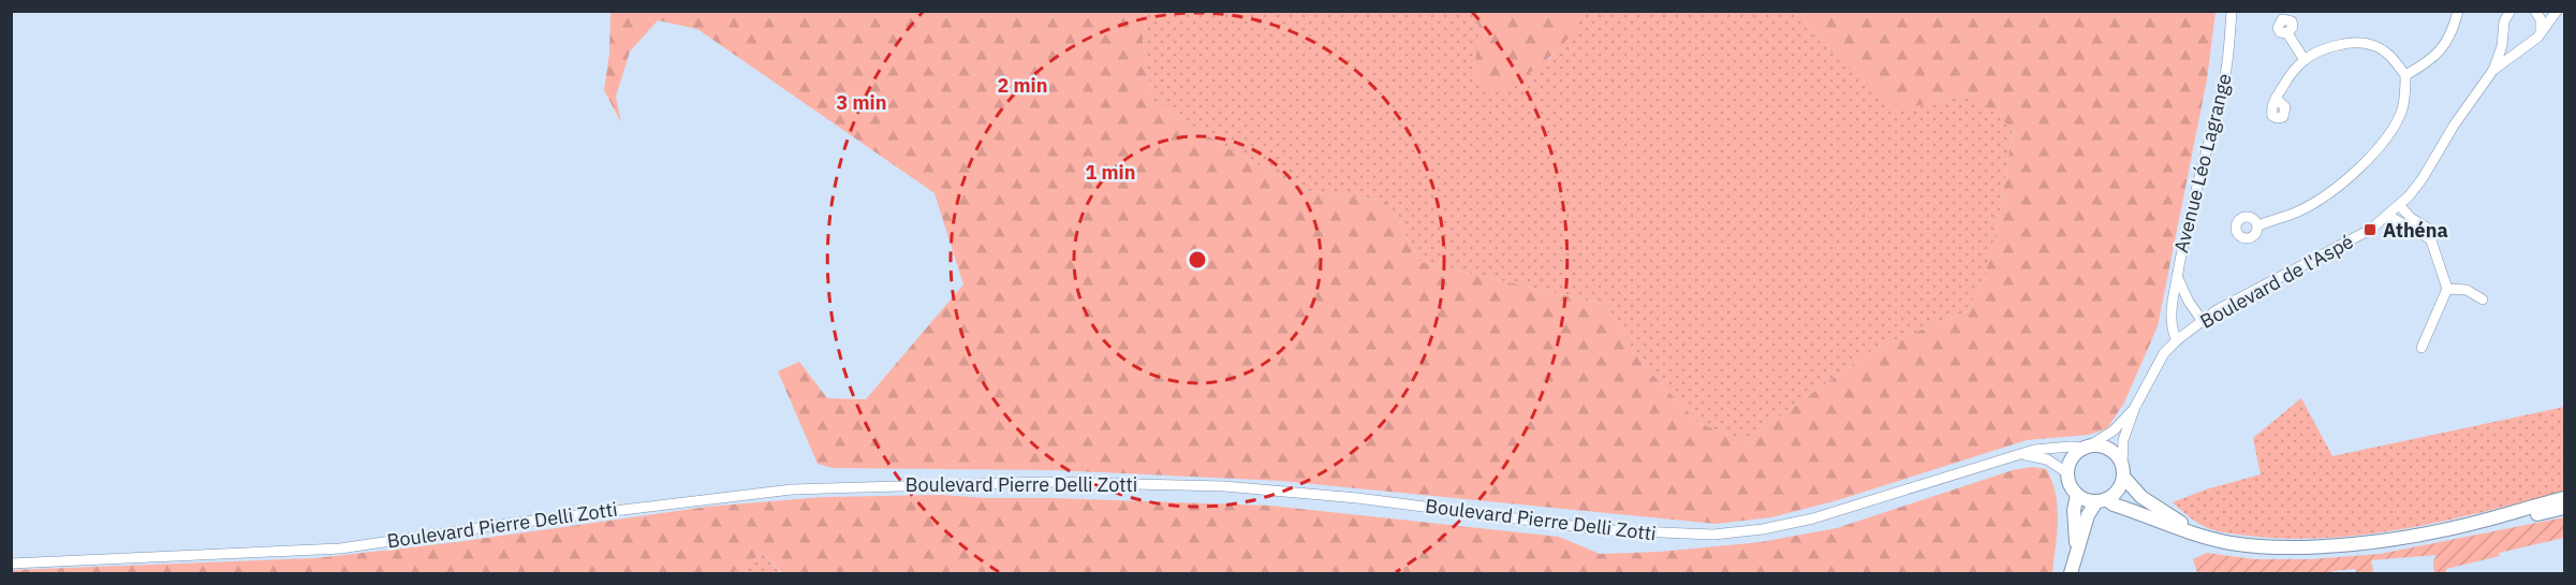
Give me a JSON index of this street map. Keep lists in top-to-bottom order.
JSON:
{
  "streets": {
    "street": ["Avenue Léo Lagrange", "Boulevard de l'Aspé", "Boulevard Pierre Delli Zotti"]
  },
  "crossings": [
    ["Avenue Léo Lagrange", "Boulevard de l'Aspé"],
    ["Boulevard de l'Aspé", "Boulevard Pierre Delli Zotti"]
  ],
  "places": {
    "transit": ["Athéna"]
  },
  "rings": ["2 min", "3 min", "1 min"]
}
